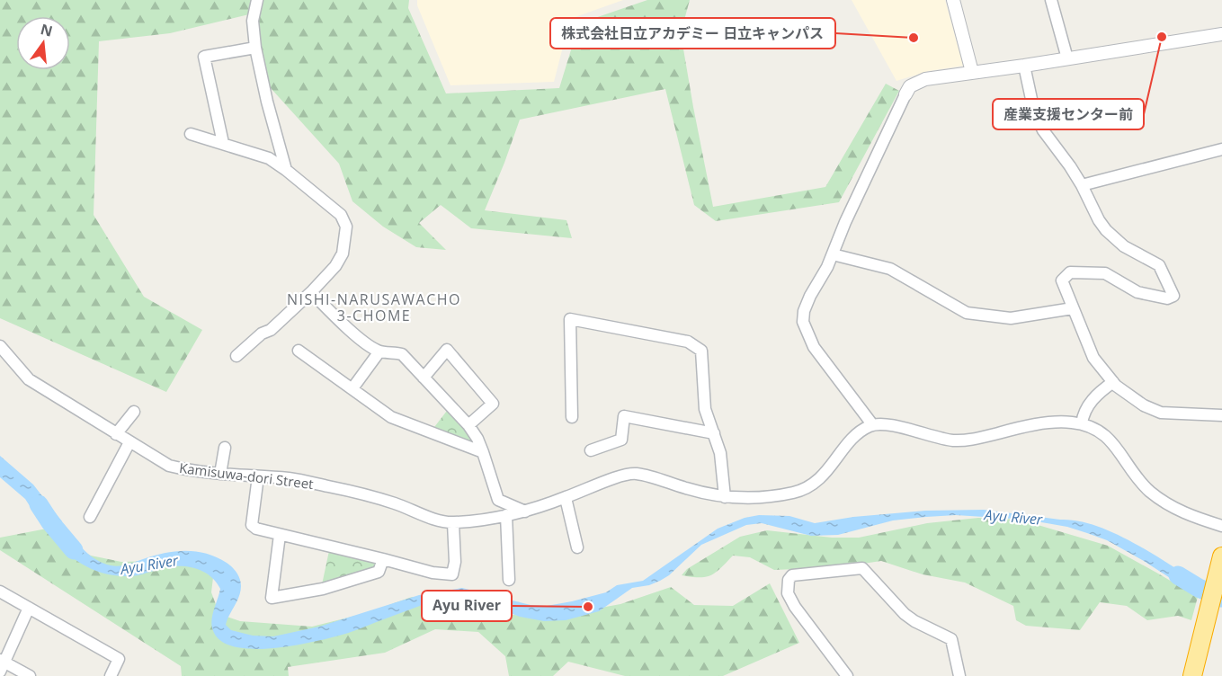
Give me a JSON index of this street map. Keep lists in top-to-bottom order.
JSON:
{
  "streets": {
    "street": ["Kamisuwa-dori Street"]
  },
  "districts": ["NISHI-NARUSAWACHO 3-CHOME"],
  "water": ["Ayu River"],
  "places": ["産業支援センター前", "株式会社日立アカデミー 日立キャンパス", "Ayu River"],
  "north": "top"
}
